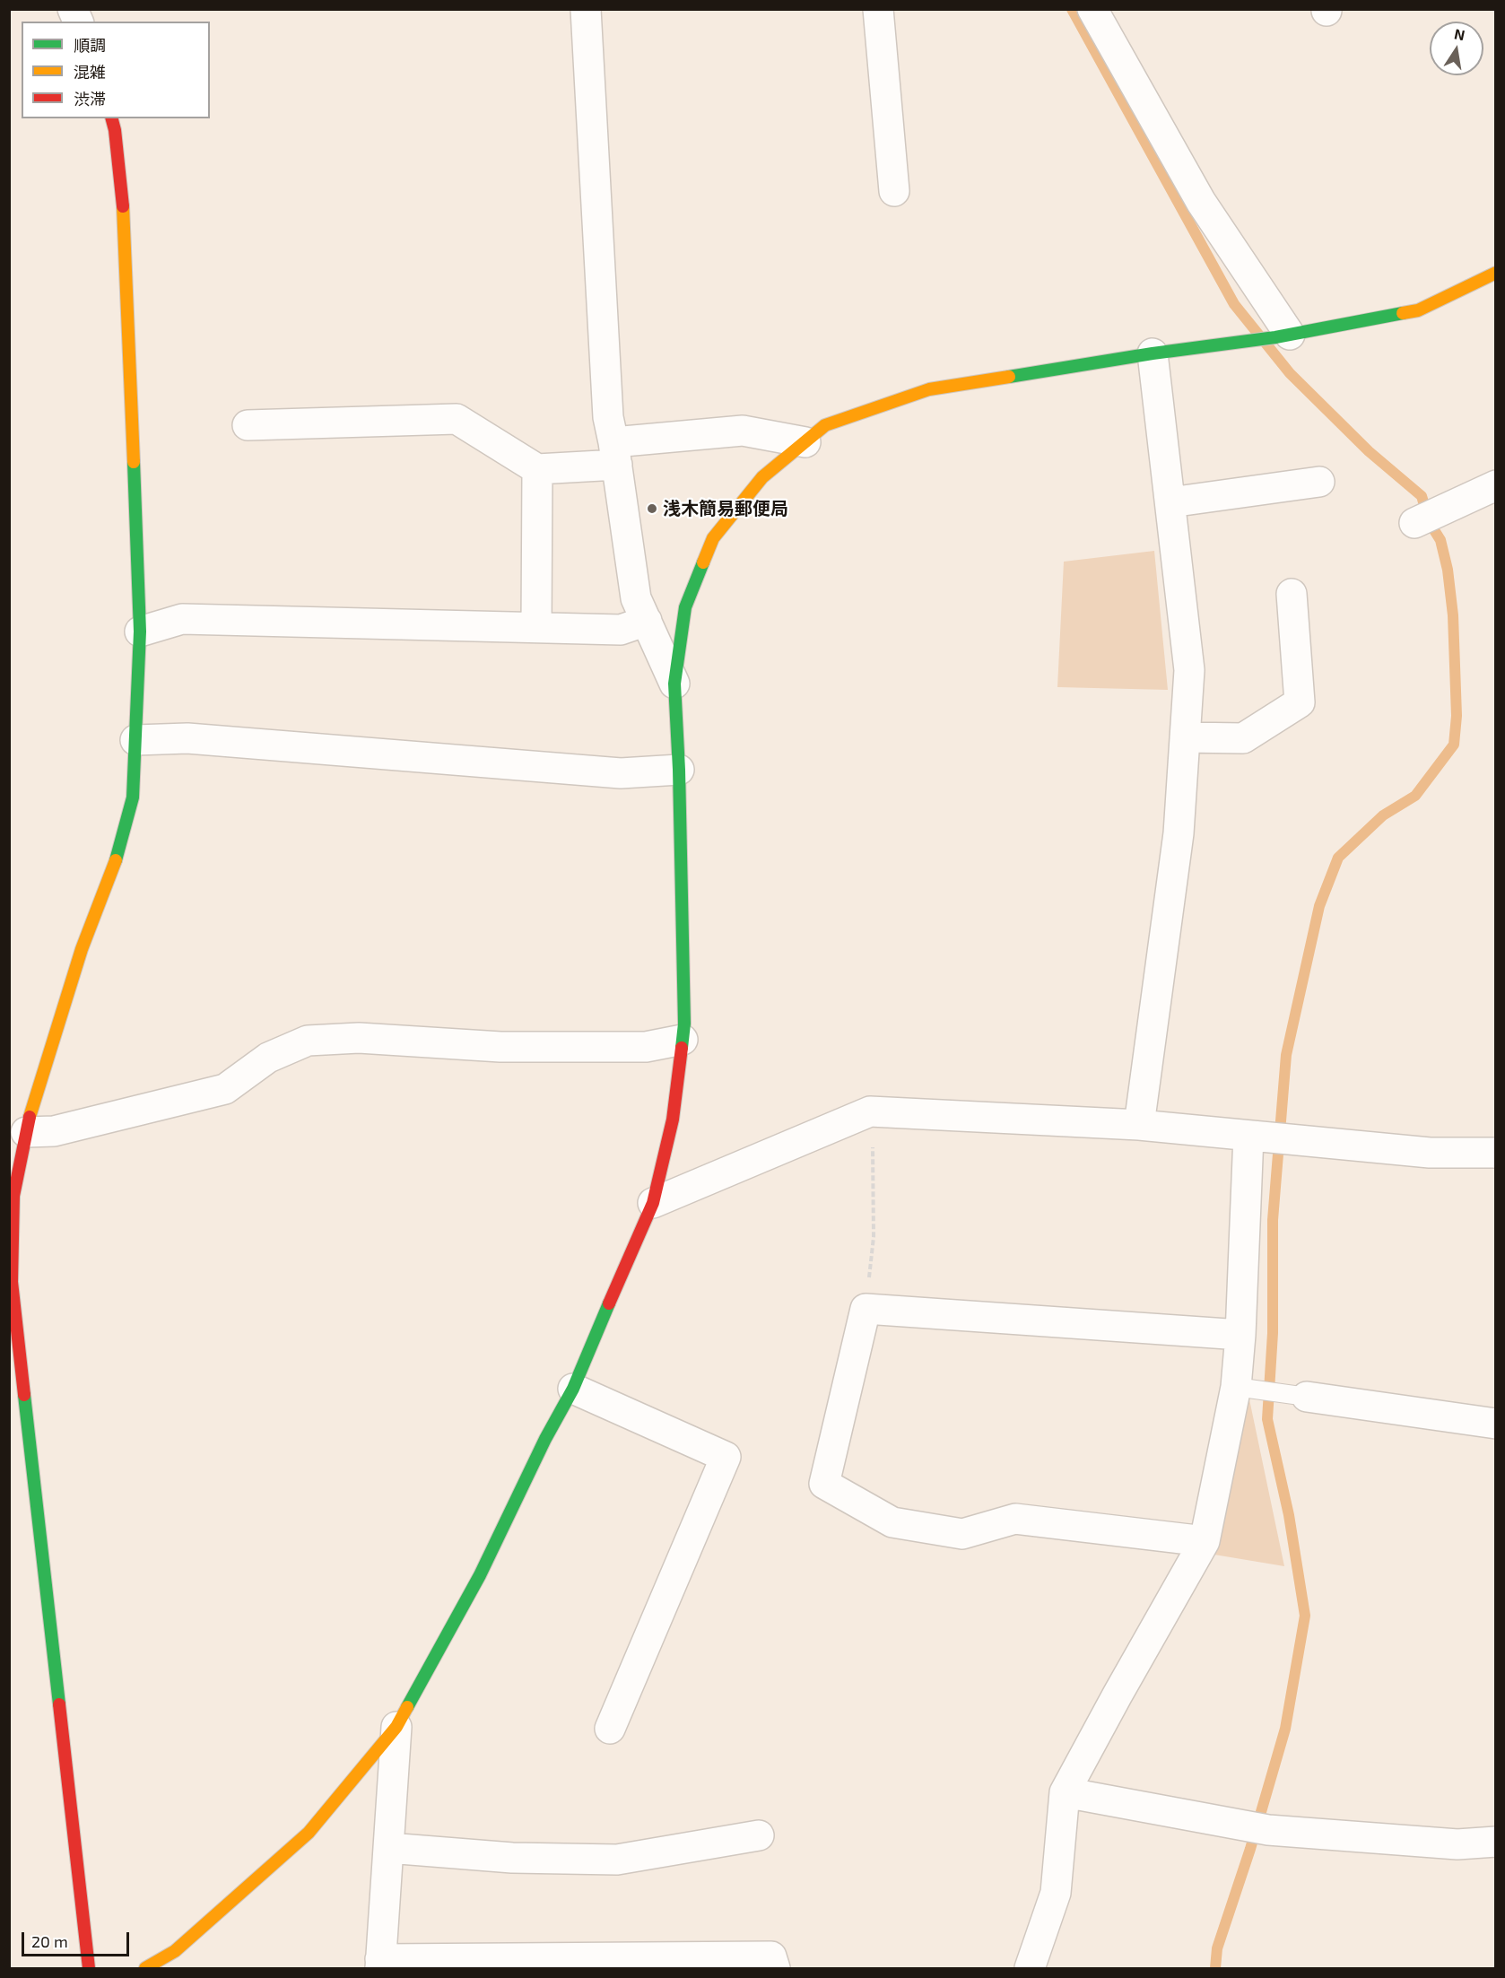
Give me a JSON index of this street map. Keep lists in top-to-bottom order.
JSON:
{
  "places": ["浅木簡易郵便局"],
  "legend": ["順調", "混雑", "渋滞"],
  "scale_bar": "20 m",
  "north": "top"
}
